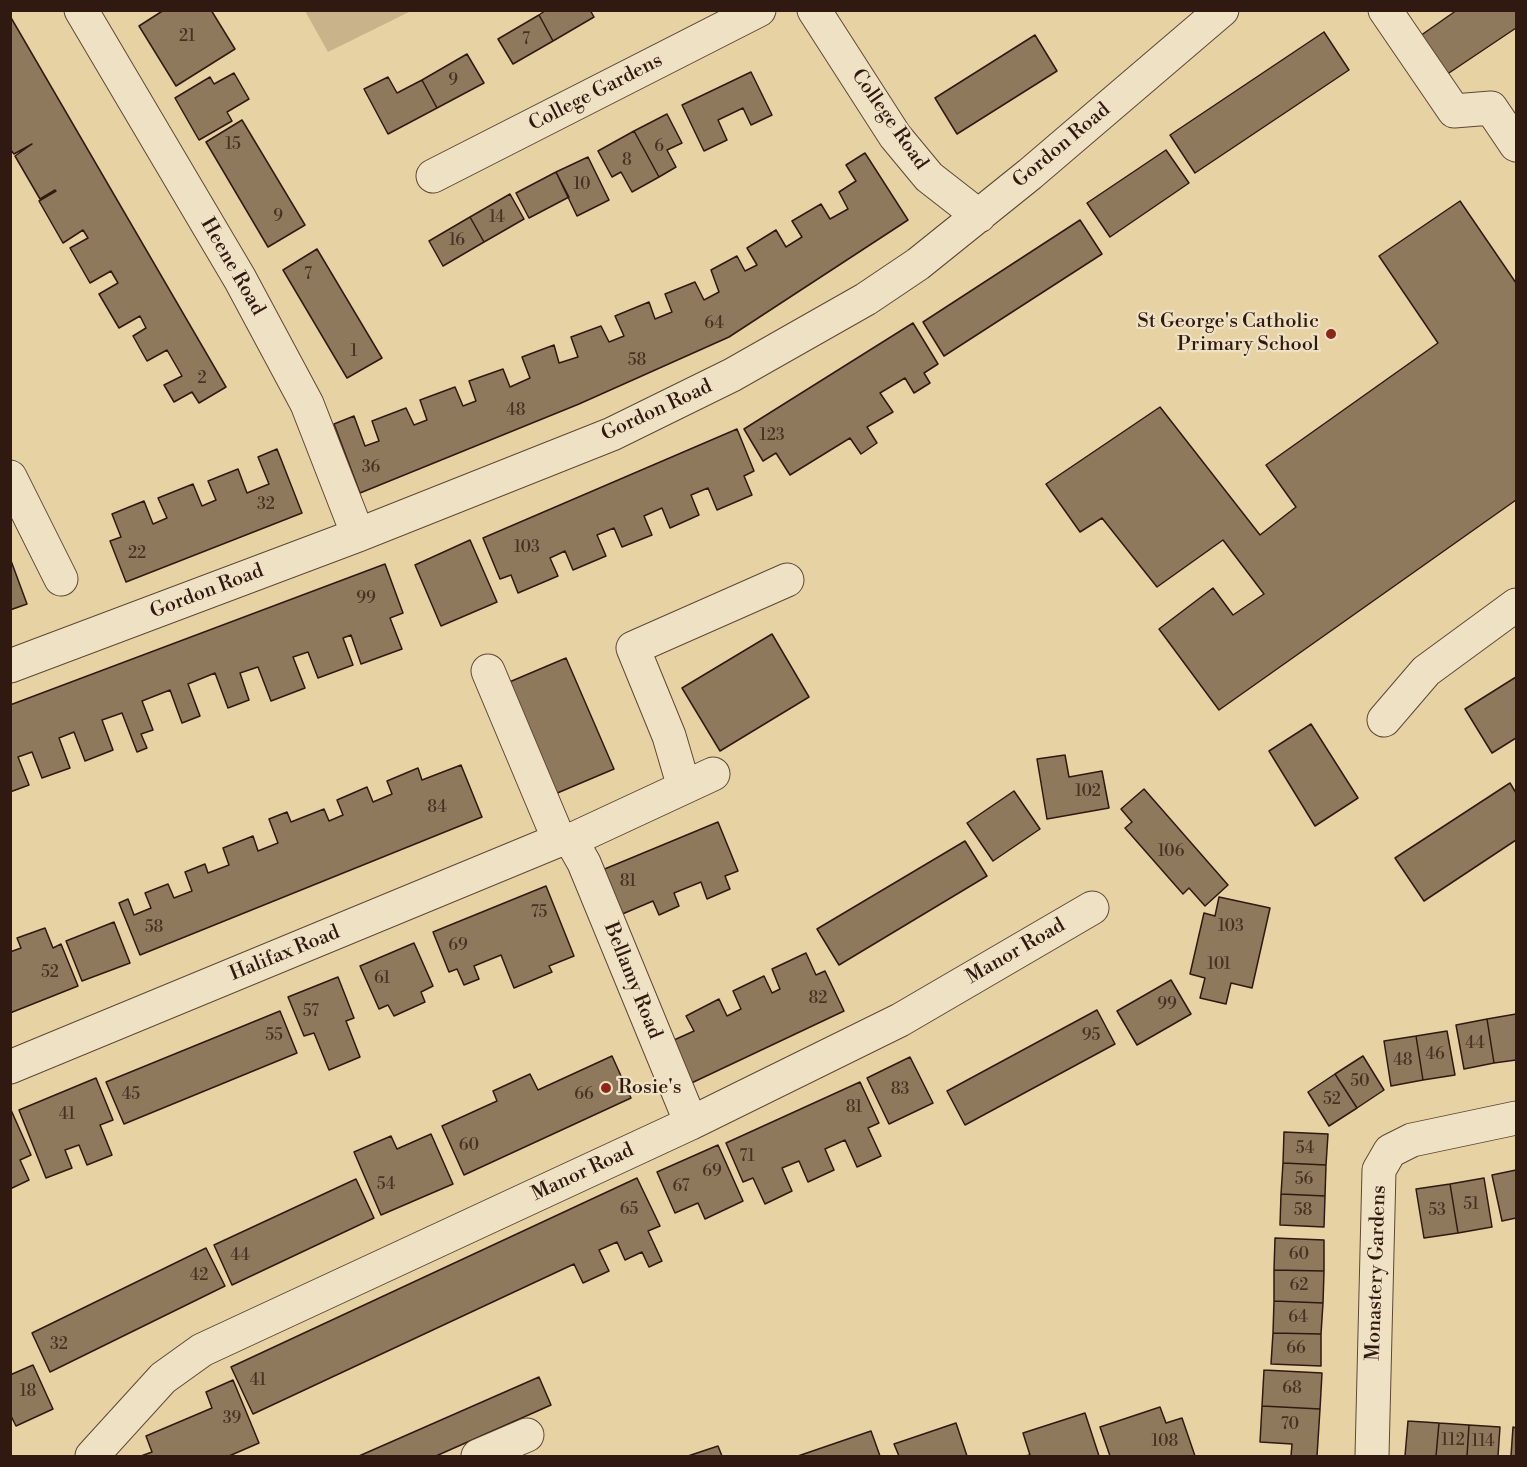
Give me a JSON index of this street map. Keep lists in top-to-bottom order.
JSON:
{
  "streets": {
    "street": [
      "College Gardens",
      "College Road",
      "Gordon Road",
      "Heene Road",
      "Manor Road",
      "Halifax Road",
      "Bellamy Road",
      "Monastery Gardens"
    ]
  },
  "crossings": [
    ["College Road", "Gordon Road"],
    ["Gordon Road", "Heene Road"],
    ["Manor Road", "Bellamy Road"],
    ["Halifax Road", "Bellamy Road"]
  ],
  "places": ["St George's Catholic Primary School", "Rosie's"],
  "house_numbers": [
    "21",
    "7",
    "9",
    "15",
    "6",
    "8",
    "10",
    "9",
    "14",
    "16",
    "7",
    "64",
    "1",
    "58",
    "2",
    "48",
    "123",
    "36",
    "32",
    "103",
    "22",
    "99",
    "102",
    "84",
    "106",
    "81",
    "75",
    "103",
    "58",
    "69",
    "101",
    "52",
    "61",
    "82",
    "99",
    "57",
    "55",
    "95",
    "44",
    "46",
    "48",
    "50",
    "83",
    "45",
    "66",
    "52",
    "81",
    "41",
    "60",
    "54",
    "71",
    "69",
    "56",
    "54",
    "67",
    "51",
    "65",
    "58",
    "53",
    "60",
    "44",
    "42",
    "62",
    "64",
    "32",
    "66",
    "41",
    "68",
    "18",
    "39",
    "70",
    "112",
    "108",
    "114"
  ]
}
